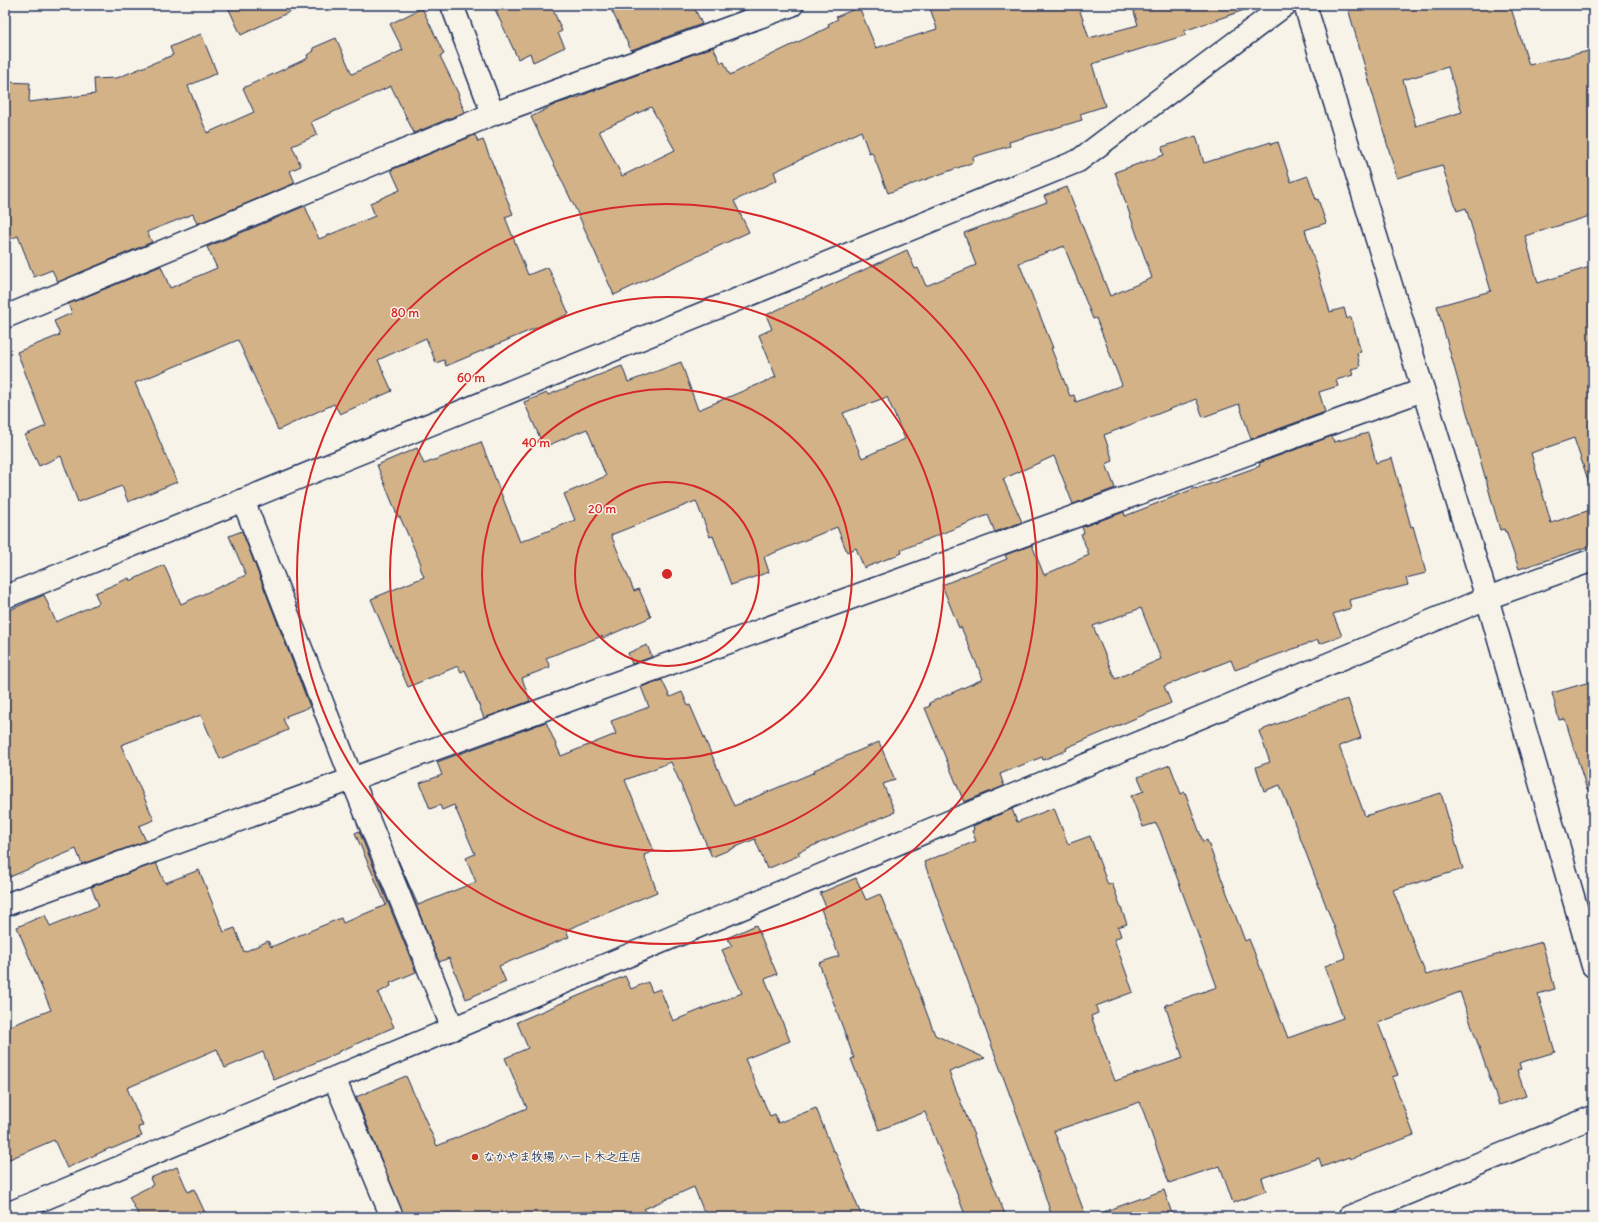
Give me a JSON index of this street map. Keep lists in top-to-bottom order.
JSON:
{
  "places": ["なかやま牧場 ハート木之庄店"],
  "rings": [
    "80 m",
    "60 m",
    "40 m",
    "20 m"
  ]
}
